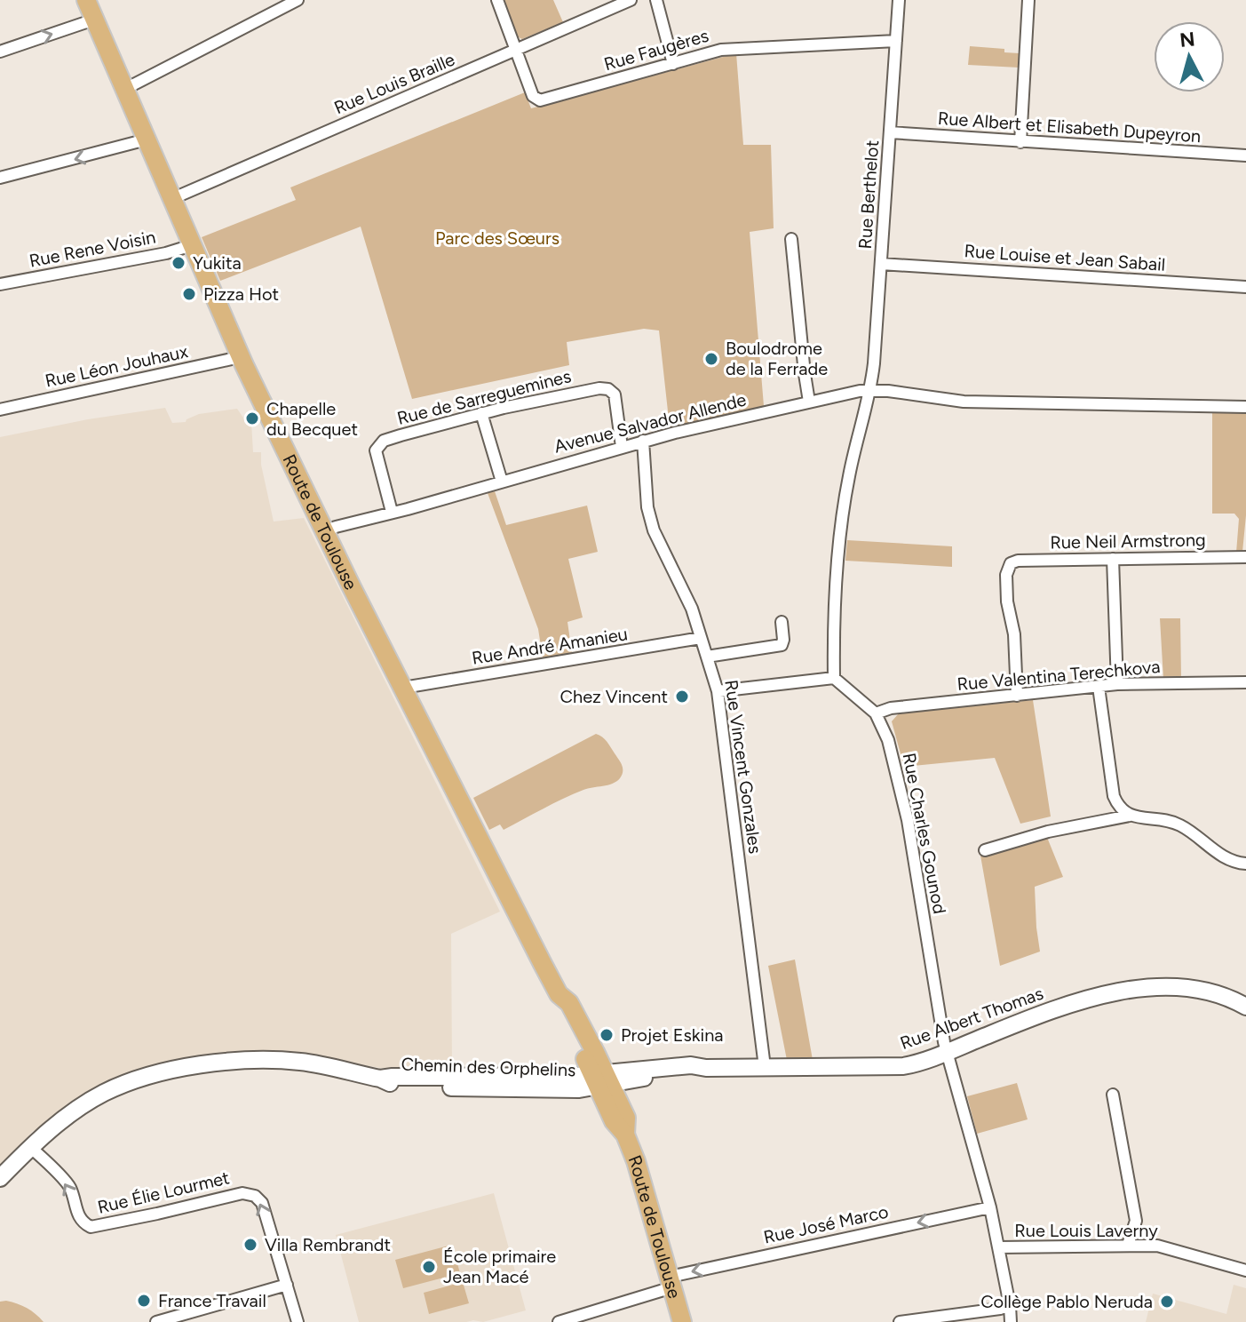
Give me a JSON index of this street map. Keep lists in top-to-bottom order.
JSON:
{
  "streets": {
    "main road": ["Route de Toulouse"],
    "street": [
      "Rue Faugères",
      "Rue Louis Braille",
      "Rue Albert et Elisabeth Dupeyron",
      "Rue Berthelot",
      "Rue Rene Voisin",
      "Rue Louise et Jean Sabail",
      "Rue Léon Jouhaux",
      "Rue de Sarreguemines",
      "Avenue Salvador Allende",
      "Rue Neil Armstrong",
      "Rue André Amanieu",
      "Rue Valentina Terechkova",
      "Rue Vincent Gonzales",
      "Rue Charles Gounod",
      "Rue Albert Thomas",
      "Chemin des Orphelins",
      "Rue Élie Lourmet",
      "Rue José Marco",
      "Rue Louis Laverny"
    ]
  },
  "crossings": [
    ["Rue Faugères", "Rue Louis Braille"],
    ["Rue Faugères", "Rue Berthelot"],
    ["Rue Louis Braille", "Route de Toulouse"],
    ["Rue Albert et Elisabeth Dupeyron", "Rue Berthelot"],
    ["Rue Berthelot", "Rue Louise et Jean Sabail"],
    ["Rue Berthelot", "Avenue Salvador Allende"],
    ["Rue Rene Voisin", "Route de Toulouse"],
    ["Rue Léon Jouhaux", "Route de Toulouse"],
    ["Rue de Sarreguemines", "Avenue Salvador Allende"],
    ["Avenue Salvador Allende", "Route de Toulouse"],
    ["Avenue Salvador Allende", "Rue Vincent Gonzales"],
    ["Route de Toulouse", "Rue André Amanieu"],
    ["Route de Toulouse", "Rue Albert Thomas"],
    ["Route de Toulouse", "Chemin des Orphelins"],
    ["Route de Toulouse", "Rue José Marco"],
    ["Rue Neil Armstrong", "Rue Valentina Terechkova"],
    ["Rue André Amanieu", "Rue Vincent Gonzales"],
    ["Rue Valentina Terechkova", "Rue Charles Gounod"],
    ["Rue Vincent Gonzales", "Rue Albert Thomas"],
    ["Rue Charles Gounod", "Rue Albert Thomas"],
    ["Rue Charles Gounod", "Rue Louis Laverny"],
    ["Rue Albert Thomas", "Chemin des Orphelins"],
    ["Rue Albert Thomas", "Rue Louis Laverny"],
    ["Chemin des Orphelins", "Rue Élie Lourmet"],
    ["Rue José Marco", "Rue Louis Laverny"]
  ],
  "one_way": ["Rue José Marco"],
  "parks": ["Parc des Sœurs"],
  "places": [
    "Yukita",
    "Pizza Hot",
    "Boulodrome de la Ferrade",
    "Chapelle du Becquet",
    "Chez Vincent",
    "Projet Eskina",
    "Villa Rembrandt",
    "École primaire Jean Macé",
    "France Travail",
    "Collège Pablo Neruda"
  ],
  "north": "top"
}
